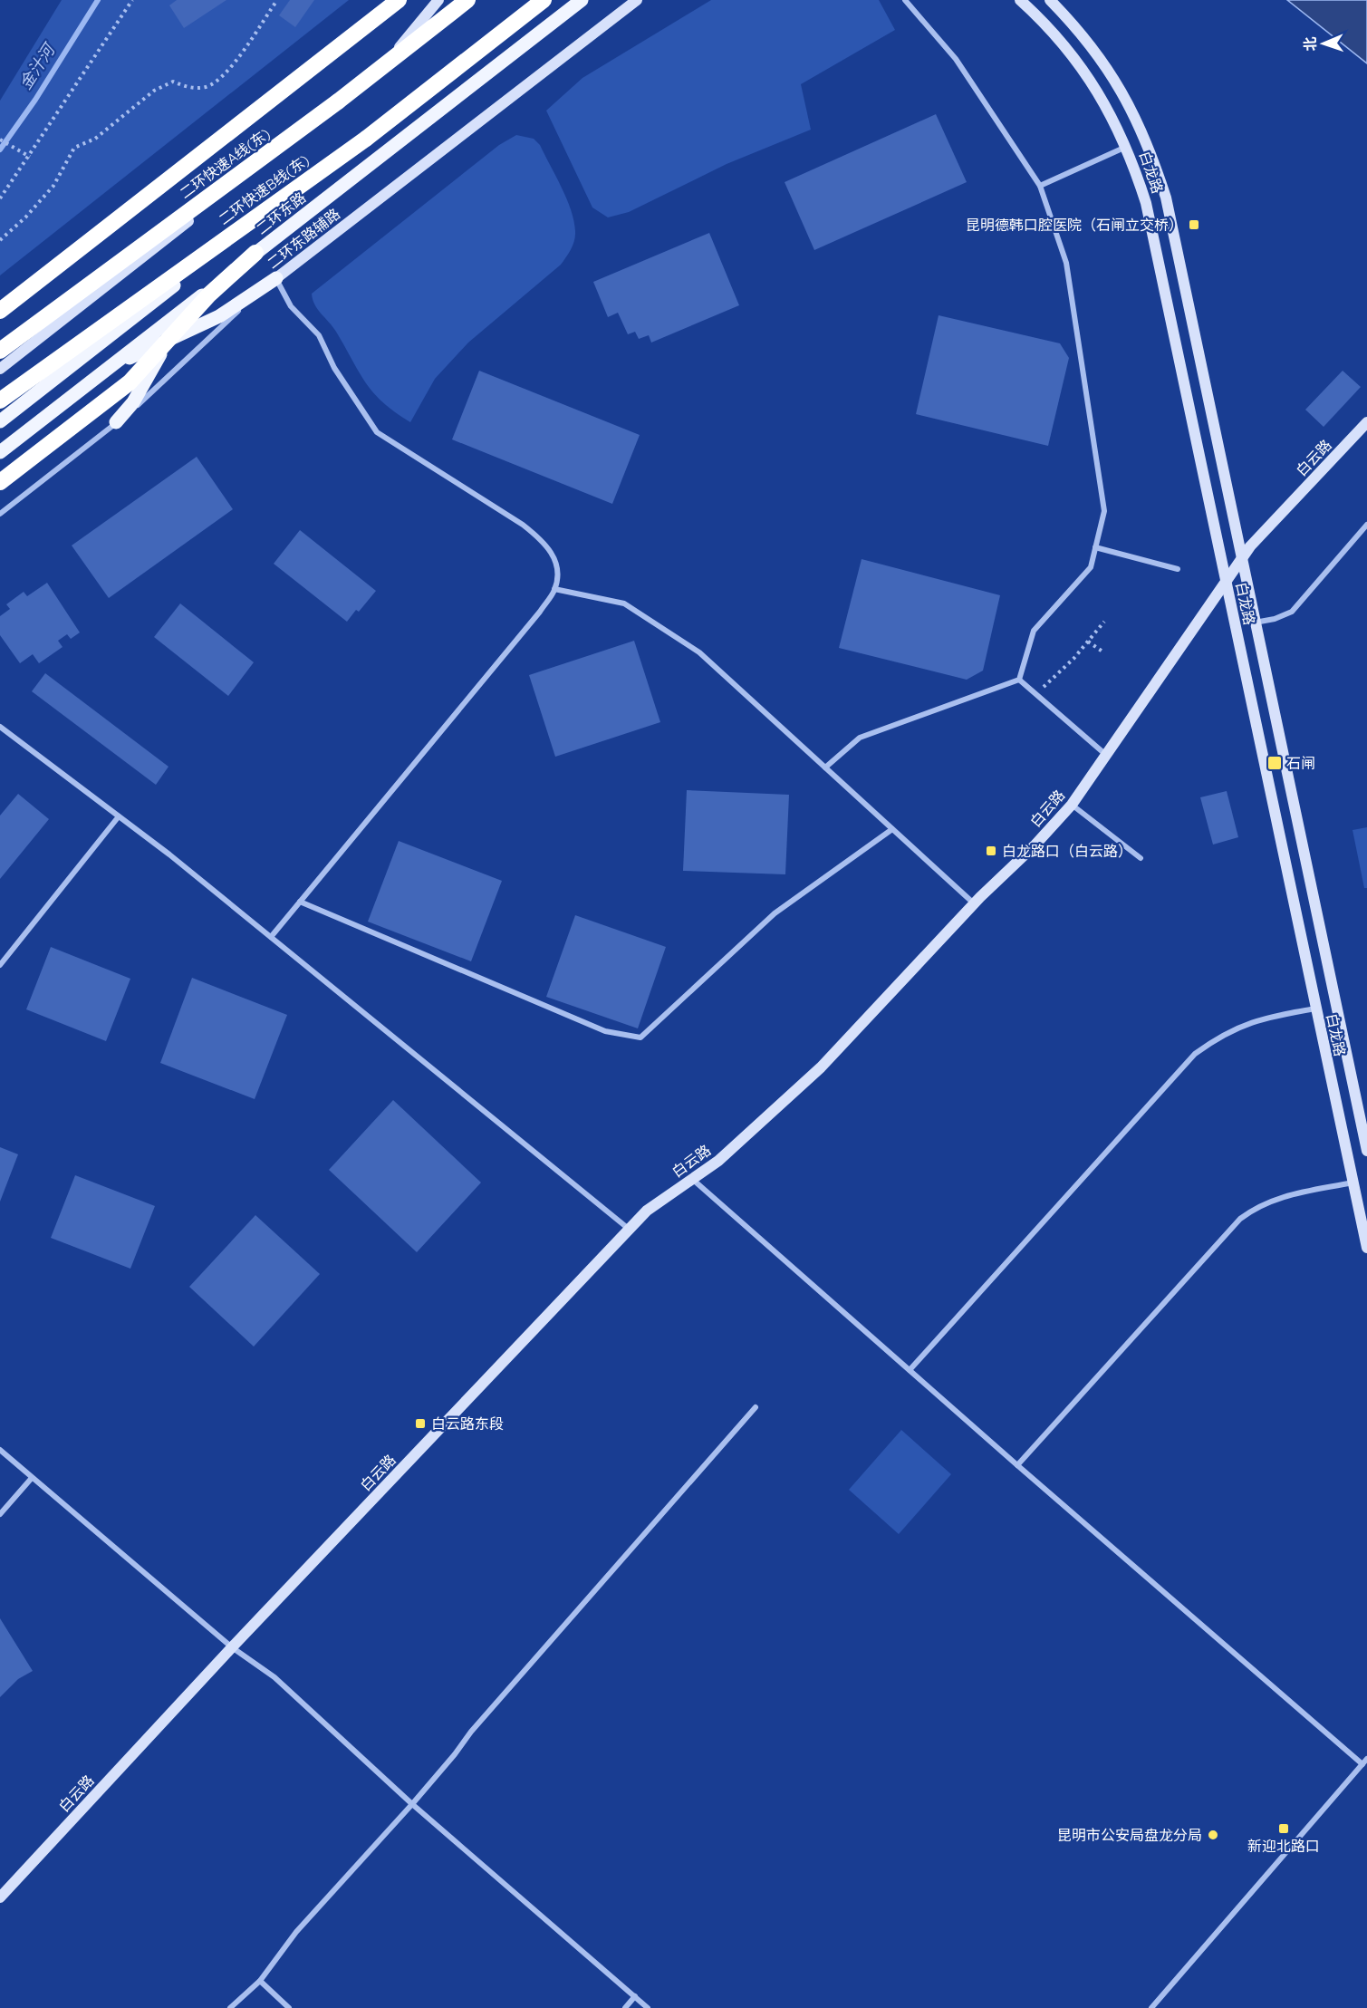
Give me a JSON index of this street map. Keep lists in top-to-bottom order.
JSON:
{
  "streets": {
    "highway": ["二环快速A线(东)", "二环快速B线(东)"],
    "main road": ["二环东路"],
    "street": ["白龙路", "二环东路辅路", "白云路"]
  },
  "crossings": [
    ["白龙路", "白云路"],
    ["二环快速B线(东)", "二环东路"]
  ],
  "water": ["金汁河"],
  "places": {
    "transit": [
      "昆明德韩口腔医院（石闸立交桥）",
      "石闸",
      "白龙路口（白云路）",
      "白云路东段",
      "新迎北路口"
    ],
    "other": ["昆明市公安局盘龙分局"]
  },
  "north": "left"
}
